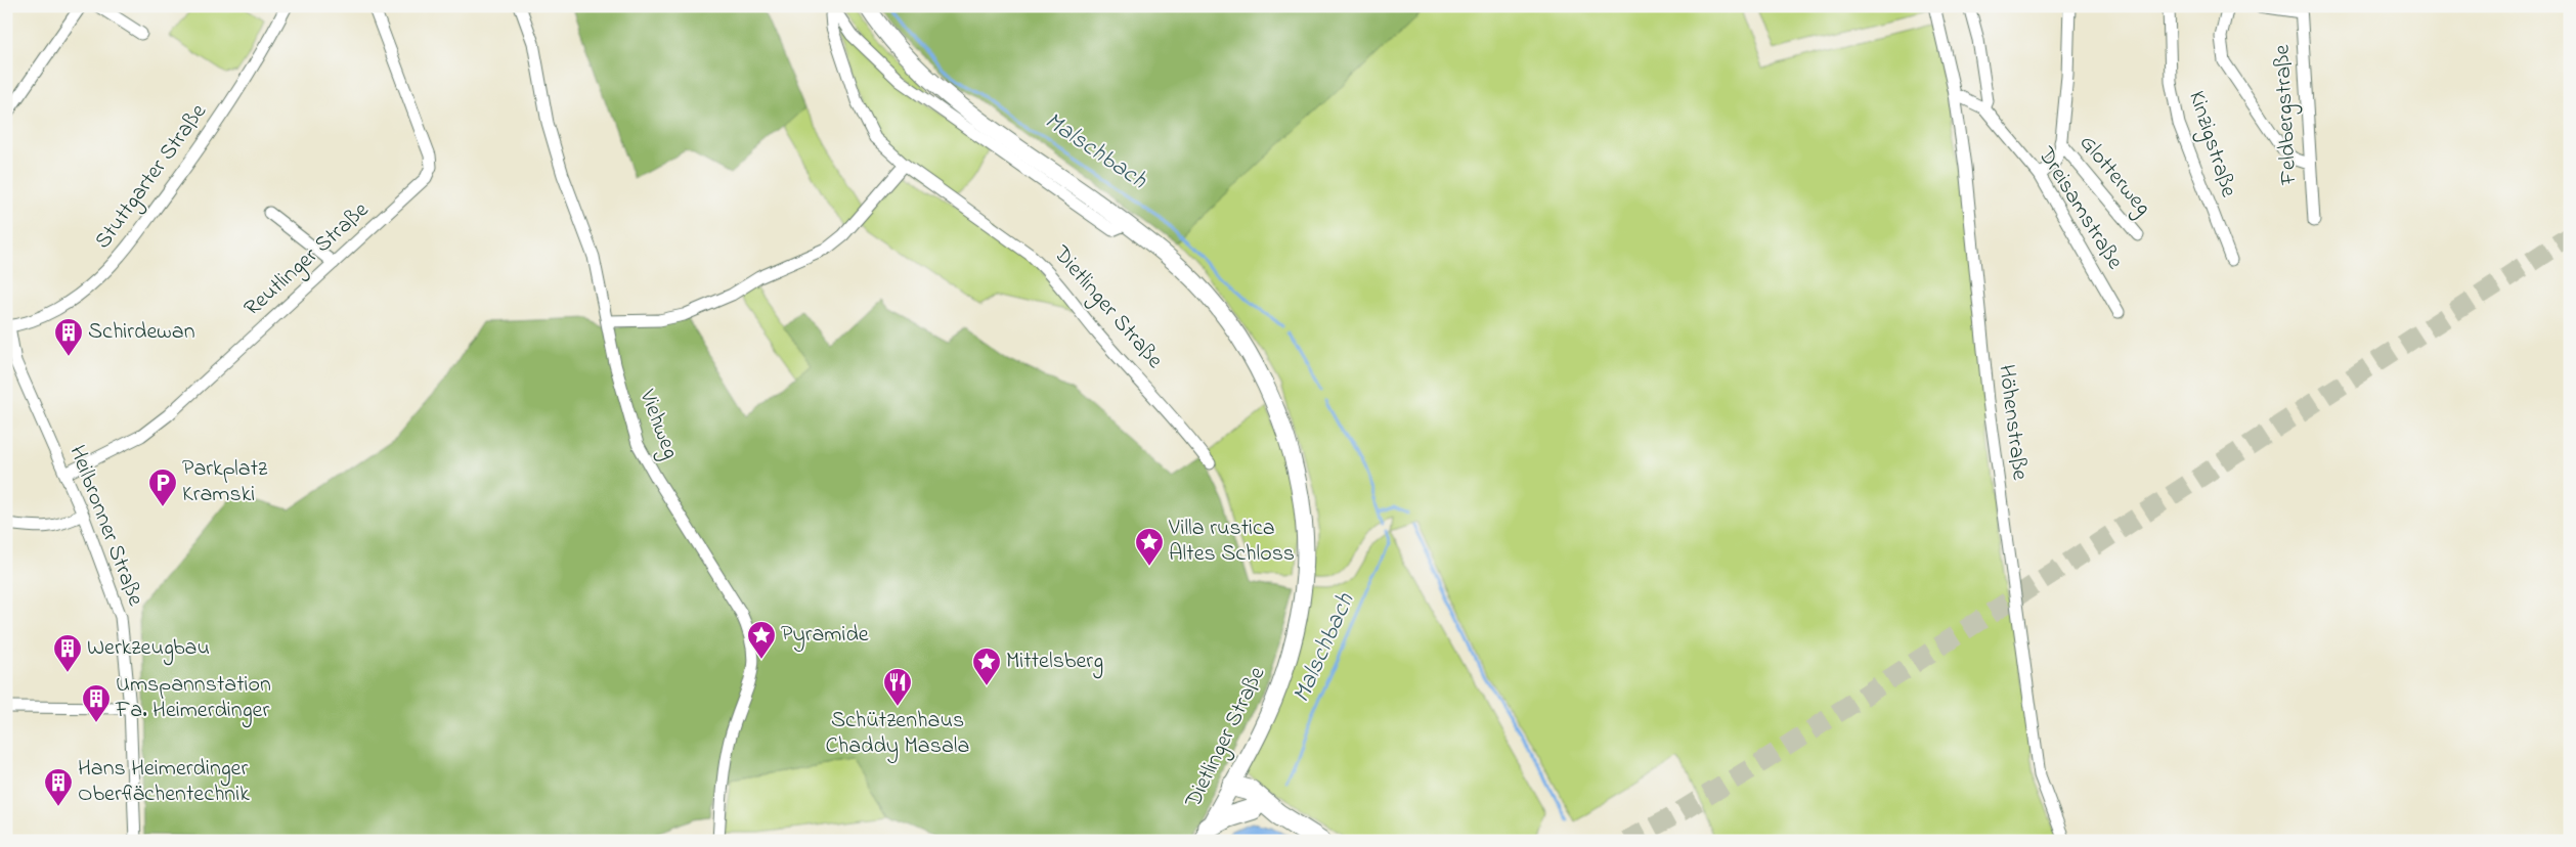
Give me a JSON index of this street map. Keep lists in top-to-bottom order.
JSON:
{
  "streets": {
    "main road": ["Dietlinger Straße"],
    "street": [
      "Feldbergstraße",
      "Kinzigstraße",
      "Glotterweg",
      "Stuttgarter Straße",
      "Dreisamstraße",
      "Reutlinger Straße",
      "Höhenstraße",
      "Viehweg",
      "Heilbronner Straße"
    ]
  },
  "crossings": [
    ["Stuttgarter Straße", "Heilbronner Straße"],
    ["Dreisamstraße", "Höhenstraße"],
    ["Reutlinger Straße", "Heilbronner Straße"]
  ],
  "water": ["Malschbach"],
  "places": {
    "building": [
      "Schirdewan",
      "Werkzeugbau",
      "Umspannstation Fa. Heimerdinger",
      "Hans Heimerdinger Oberflächentechnik"
    ],
    "parking": ["Parkplatz Kramski"],
    "place": ["Villa rustica Altes Schloss", "Pyramide", "Mittelsberg"],
    "restaurant": ["Schützenhaus Chaddy Masala"]
  }
}
